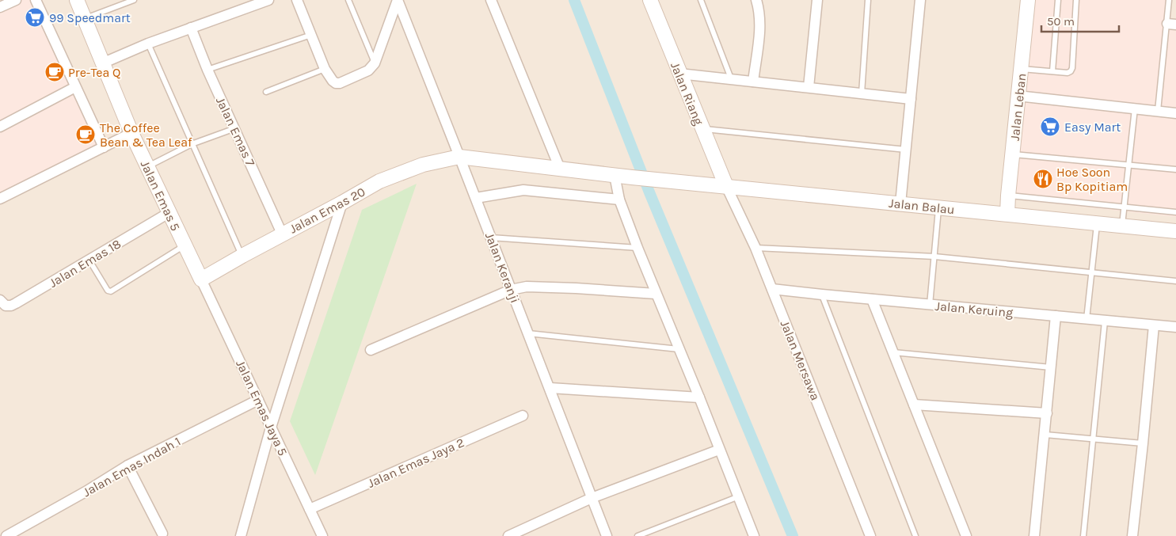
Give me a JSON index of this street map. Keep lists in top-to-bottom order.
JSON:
{
  "streets": {
    "street": [
      "Jalan Riang",
      "Jalan Leban",
      "Jalan Emas 7",
      "Jalan Emas 5",
      "Jalan Balau",
      "Jalan Emas 20",
      "Jalan Emas 18",
      "Jalan Keranji",
      "Jalan Keruing",
      "Jalan Mersawa",
      "Jalan Emas Jaya 5",
      "Jalan Emas Jaya 2",
      "Jalan Emas Indah 1"
    ]
  },
  "crossings": [
    ["Jalan Riang", "Jalan Balau"],
    ["Jalan Riang", "Jalan Mersawa"],
    ["Jalan Leban", "Jalan Balau"],
    ["Jalan Emas 7", "Jalan Emas 20"],
    ["Jalan Emas 5", "Jalan Emas 20"],
    ["Jalan Emas 5", "Jalan Emas 18"],
    ["Jalan Emas 5", "Jalan Emas Jaya 5"],
    ["Jalan Balau", "Jalan Emas 20"],
    ["Jalan Balau", "Jalan Mersawa"],
    ["Jalan Emas 20", "Jalan Keranji"],
    ["Jalan Emas 20", "Jalan Emas Jaya 5"],
    ["Jalan Keruing", "Jalan Mersawa"],
    ["Jalan Emas Jaya 5", "Jalan Emas Jaya 2"],
    ["Jalan Emas Jaya 5", "Jalan Emas Indah 1"]
  ],
  "places": {
    "supermarket": ["99 Speedmart", "Easy Mart"],
    "cafe": ["Pre-Tea Q", "The Coffee Bean & Tea Leaf"],
    "restaurant": ["Hoe Soon Bp Kopitiam"]
  },
  "scale_bar": "50 m"
}
